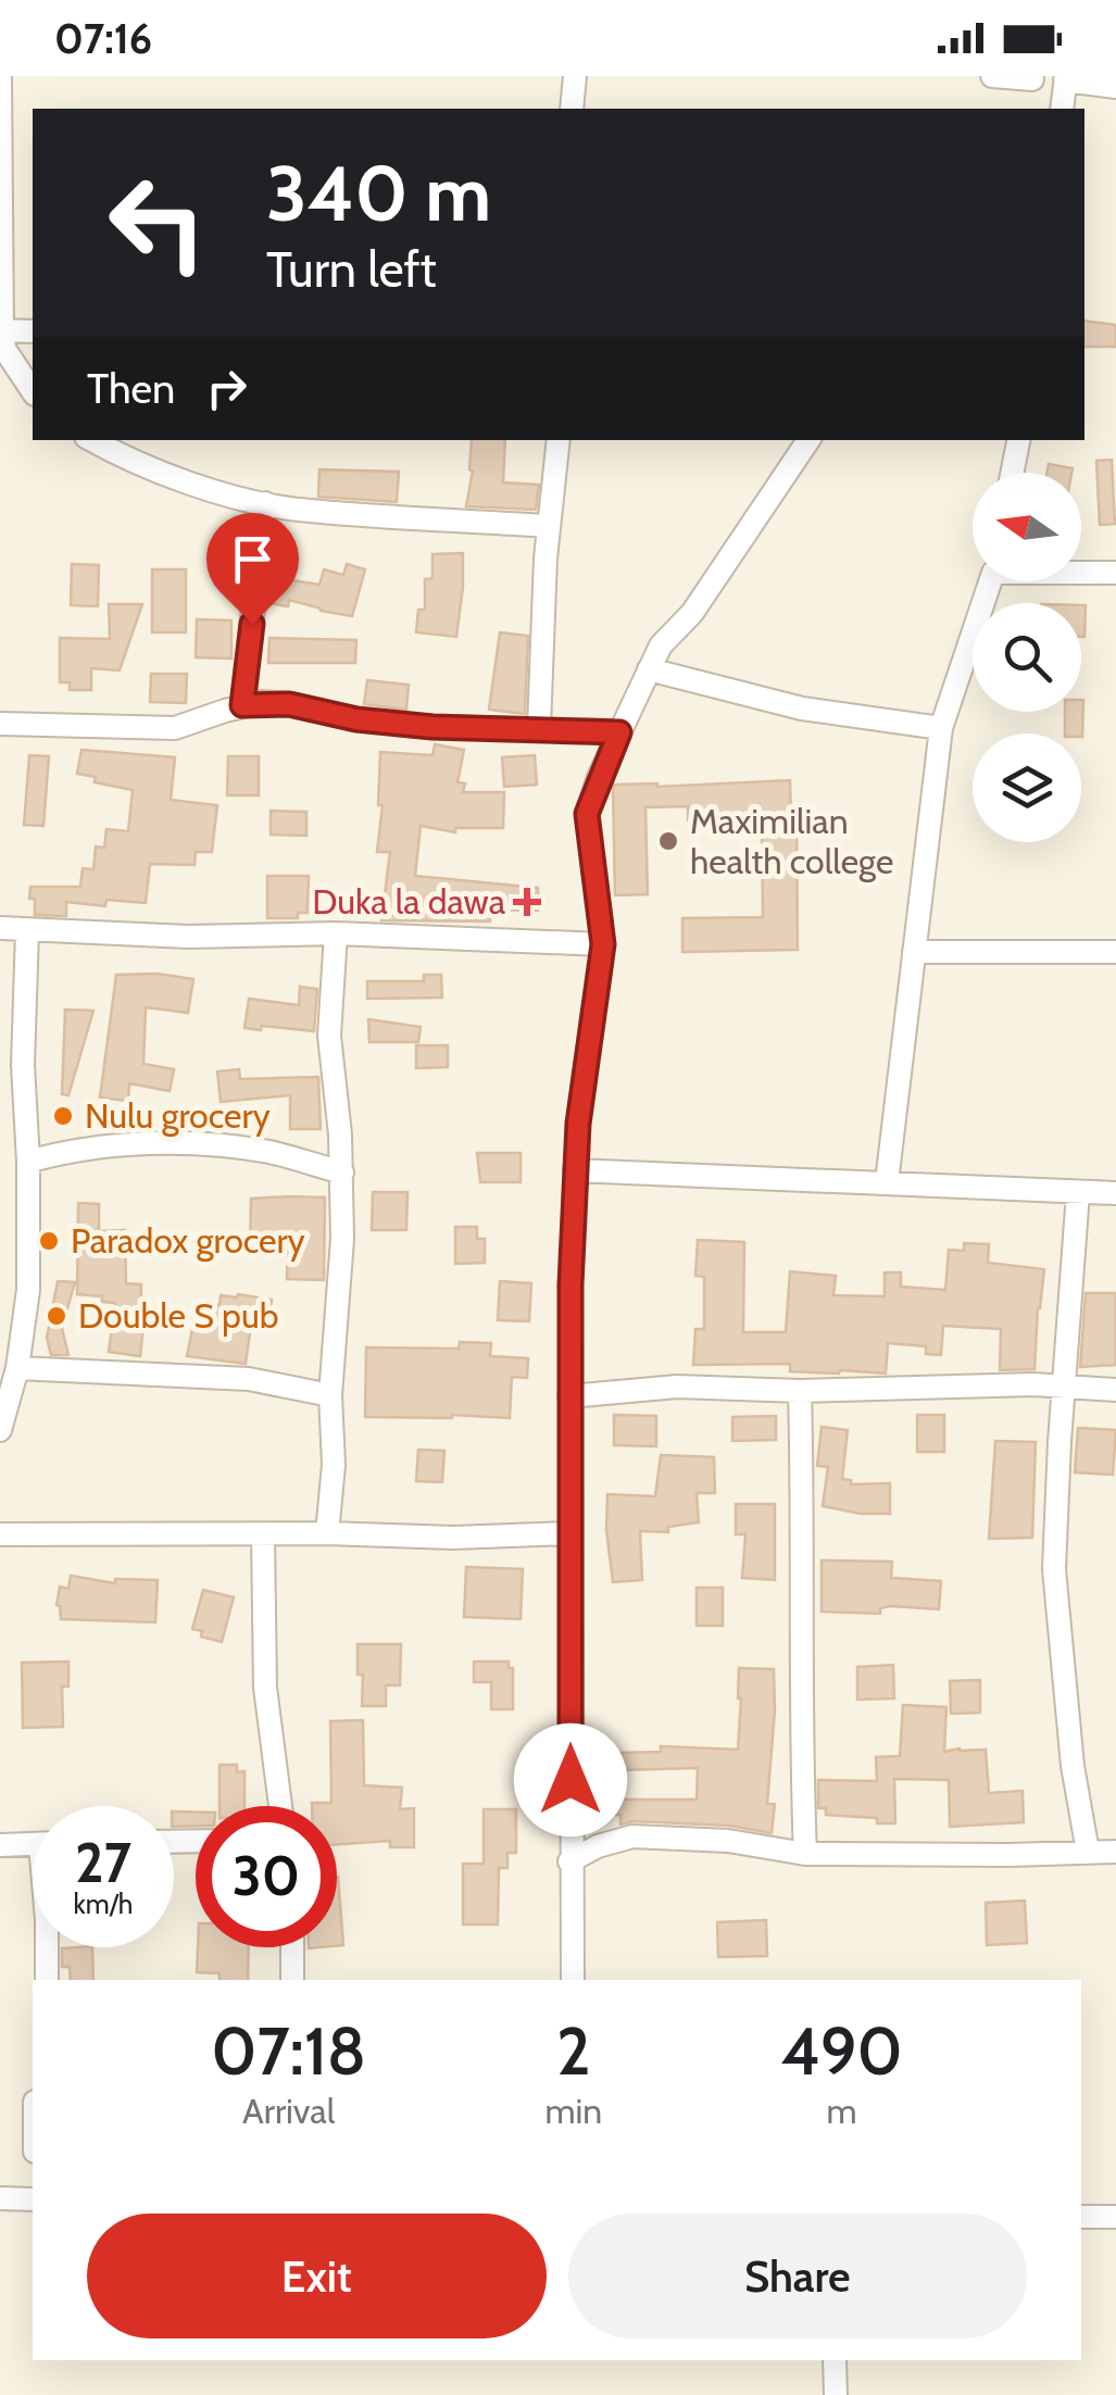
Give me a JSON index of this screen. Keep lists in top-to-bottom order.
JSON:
{
  "places": {
    "other": [
      "Maximilian health college",
      "Nulu grocery",
      "Paradox grocery",
      "Double S pub"
    ],
    "health": ["Duka la dawa"]
  },
  "north": "left",
  "page": {
    "status": "07:16",
    "turn": ["340 m", "Turn left"],
    "then": "Then",
    "speed": "27 km/h",
    "limit": "30",
    "eta": [
      "07:18",
      "Arrival",
      "2",
      "min",
      "490",
      "m"
    ],
    "buttons": ["Exit", "Share"]
  }
}
